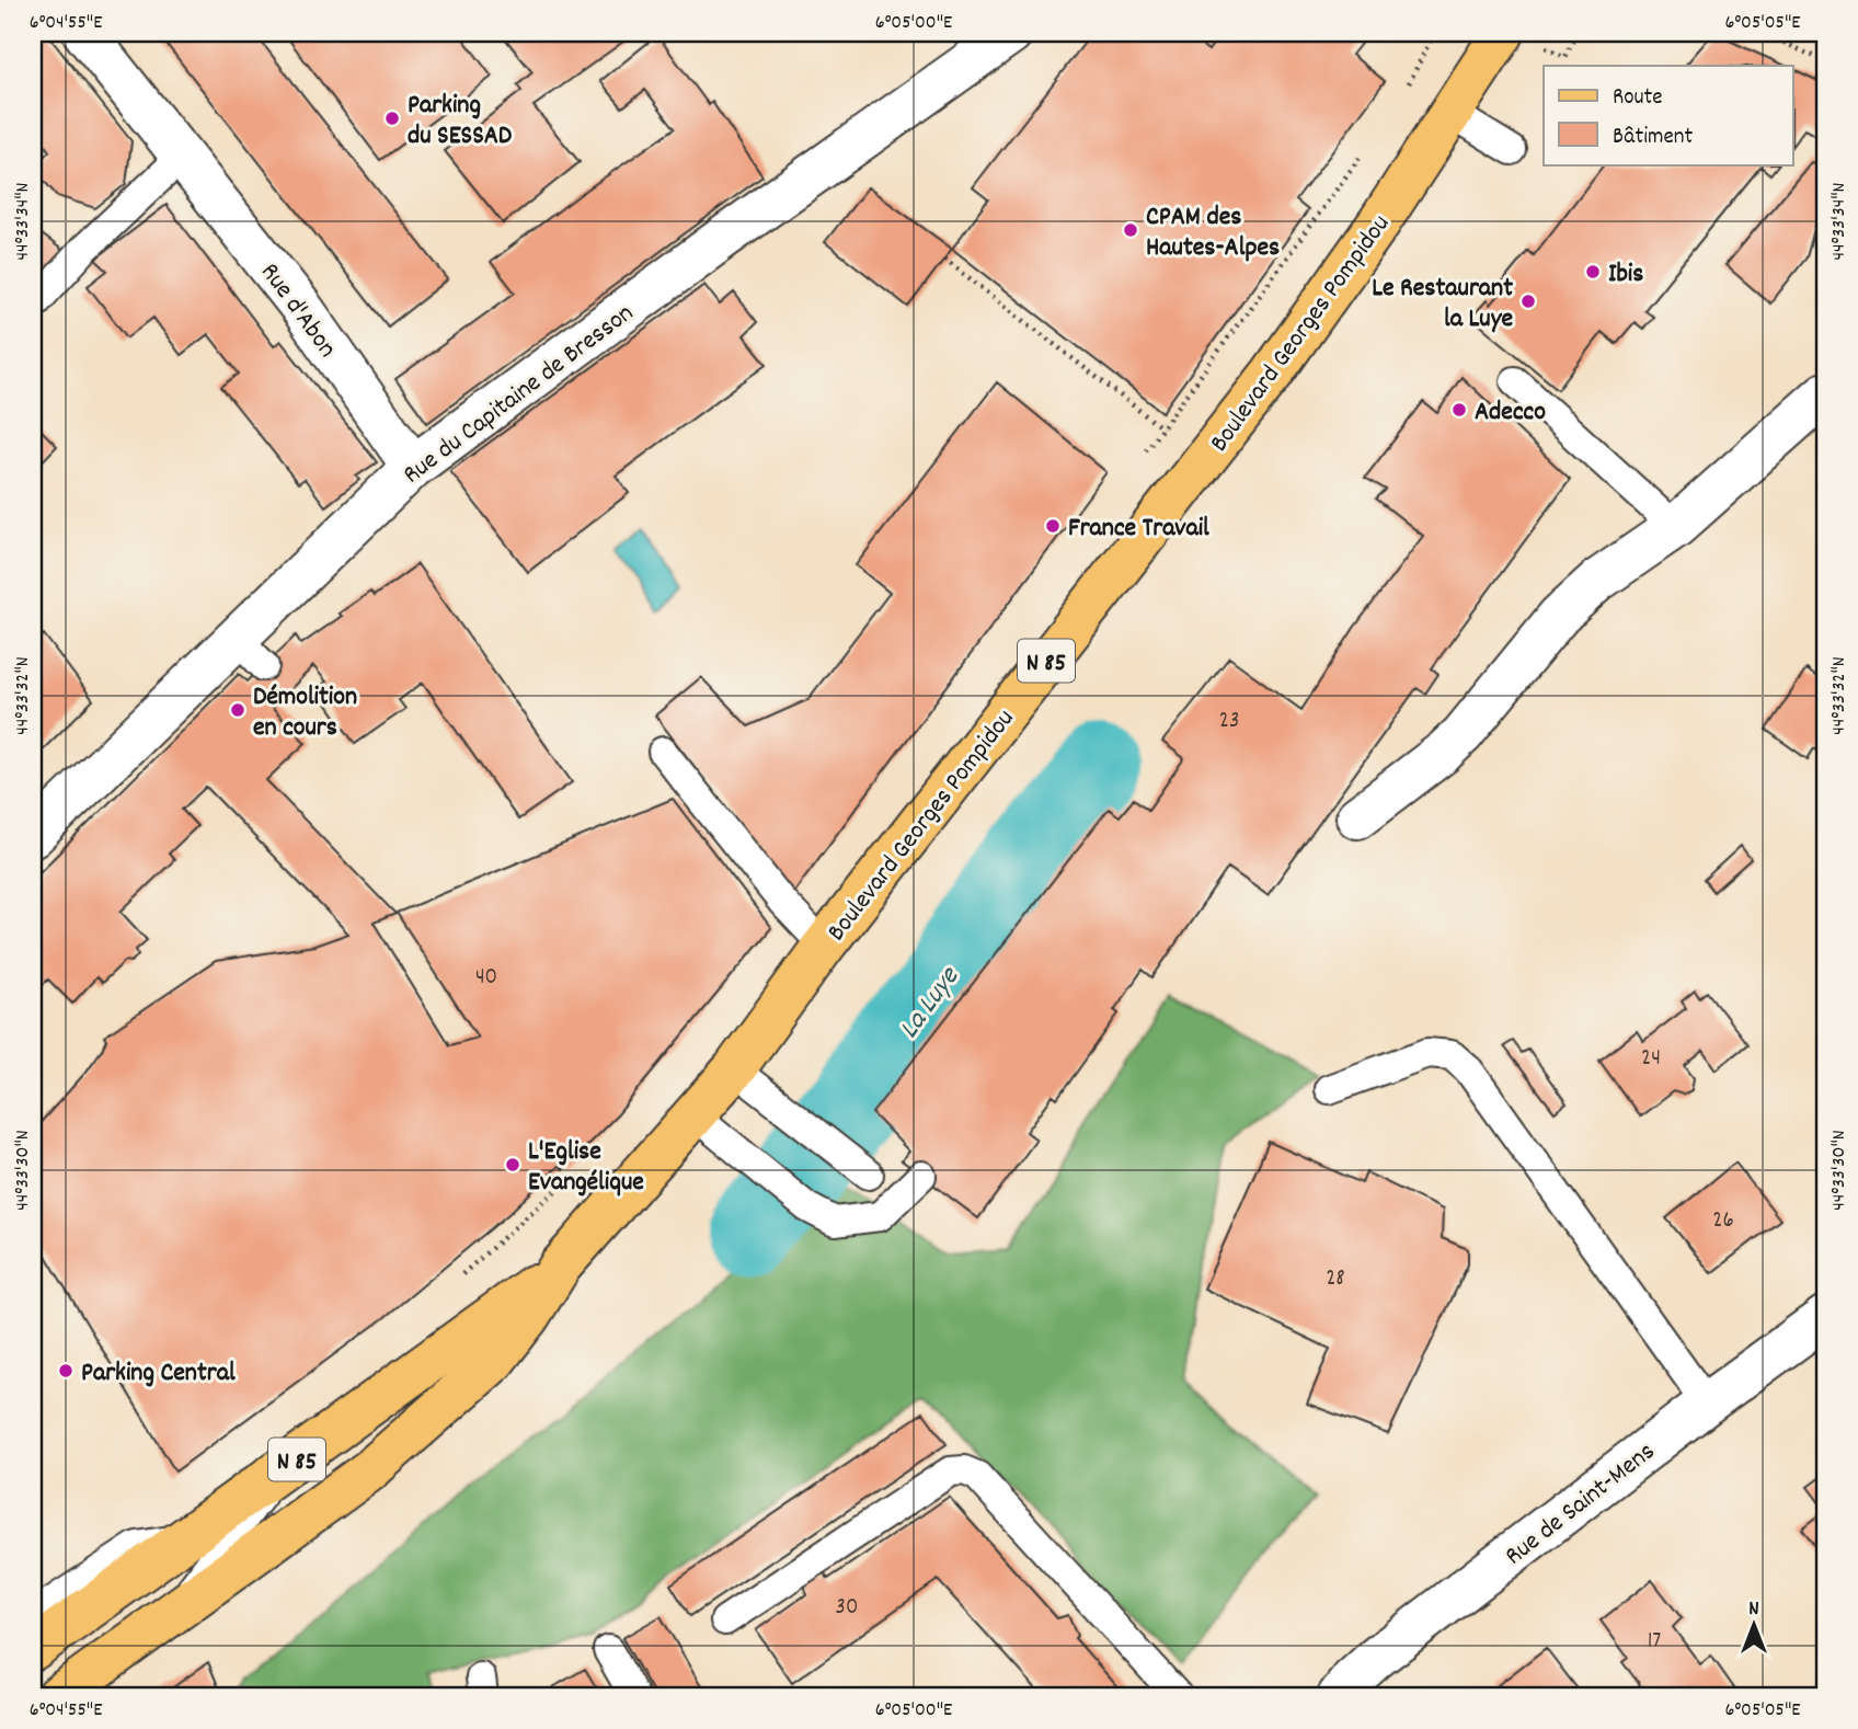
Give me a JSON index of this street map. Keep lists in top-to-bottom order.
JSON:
{
  "streets": {
    "main road": ["Boulevard Georges Pompidou", "N 85"],
    "street": ["Rue d'Abon", "Rue du Capitaine de Bresson", "Rue de Saint-Mens"]
  },
  "crossings": [
    ["Rue d'Abon", "Rue du Capitaine de Bresson"]
  ],
  "water": ["La Luye"],
  "places": [
    "Parking du SESSAD",
    "CPAM des Hautes-Alpes",
    "Ibis",
    "Le Restaurant la Luye",
    "Adecco",
    "France Travail",
    "Démolition en cours",
    "L'Eglise Evangélique",
    "Parking Central"
  ],
  "house_numbers": [
    "23",
    "40",
    "24",
    "26",
    "28",
    "30",
    "17"
  ],
  "legend": ["Route", "Bâtiment"],
  "north": "top",
  "coordinates": [
    "6°04'55\"E",
    "6°05'00\"E",
    "6°05'05\"E",
    "44°33'34\"N",
    "44°33'32\"N",
    "44°33'30\"N"
  ]
}
